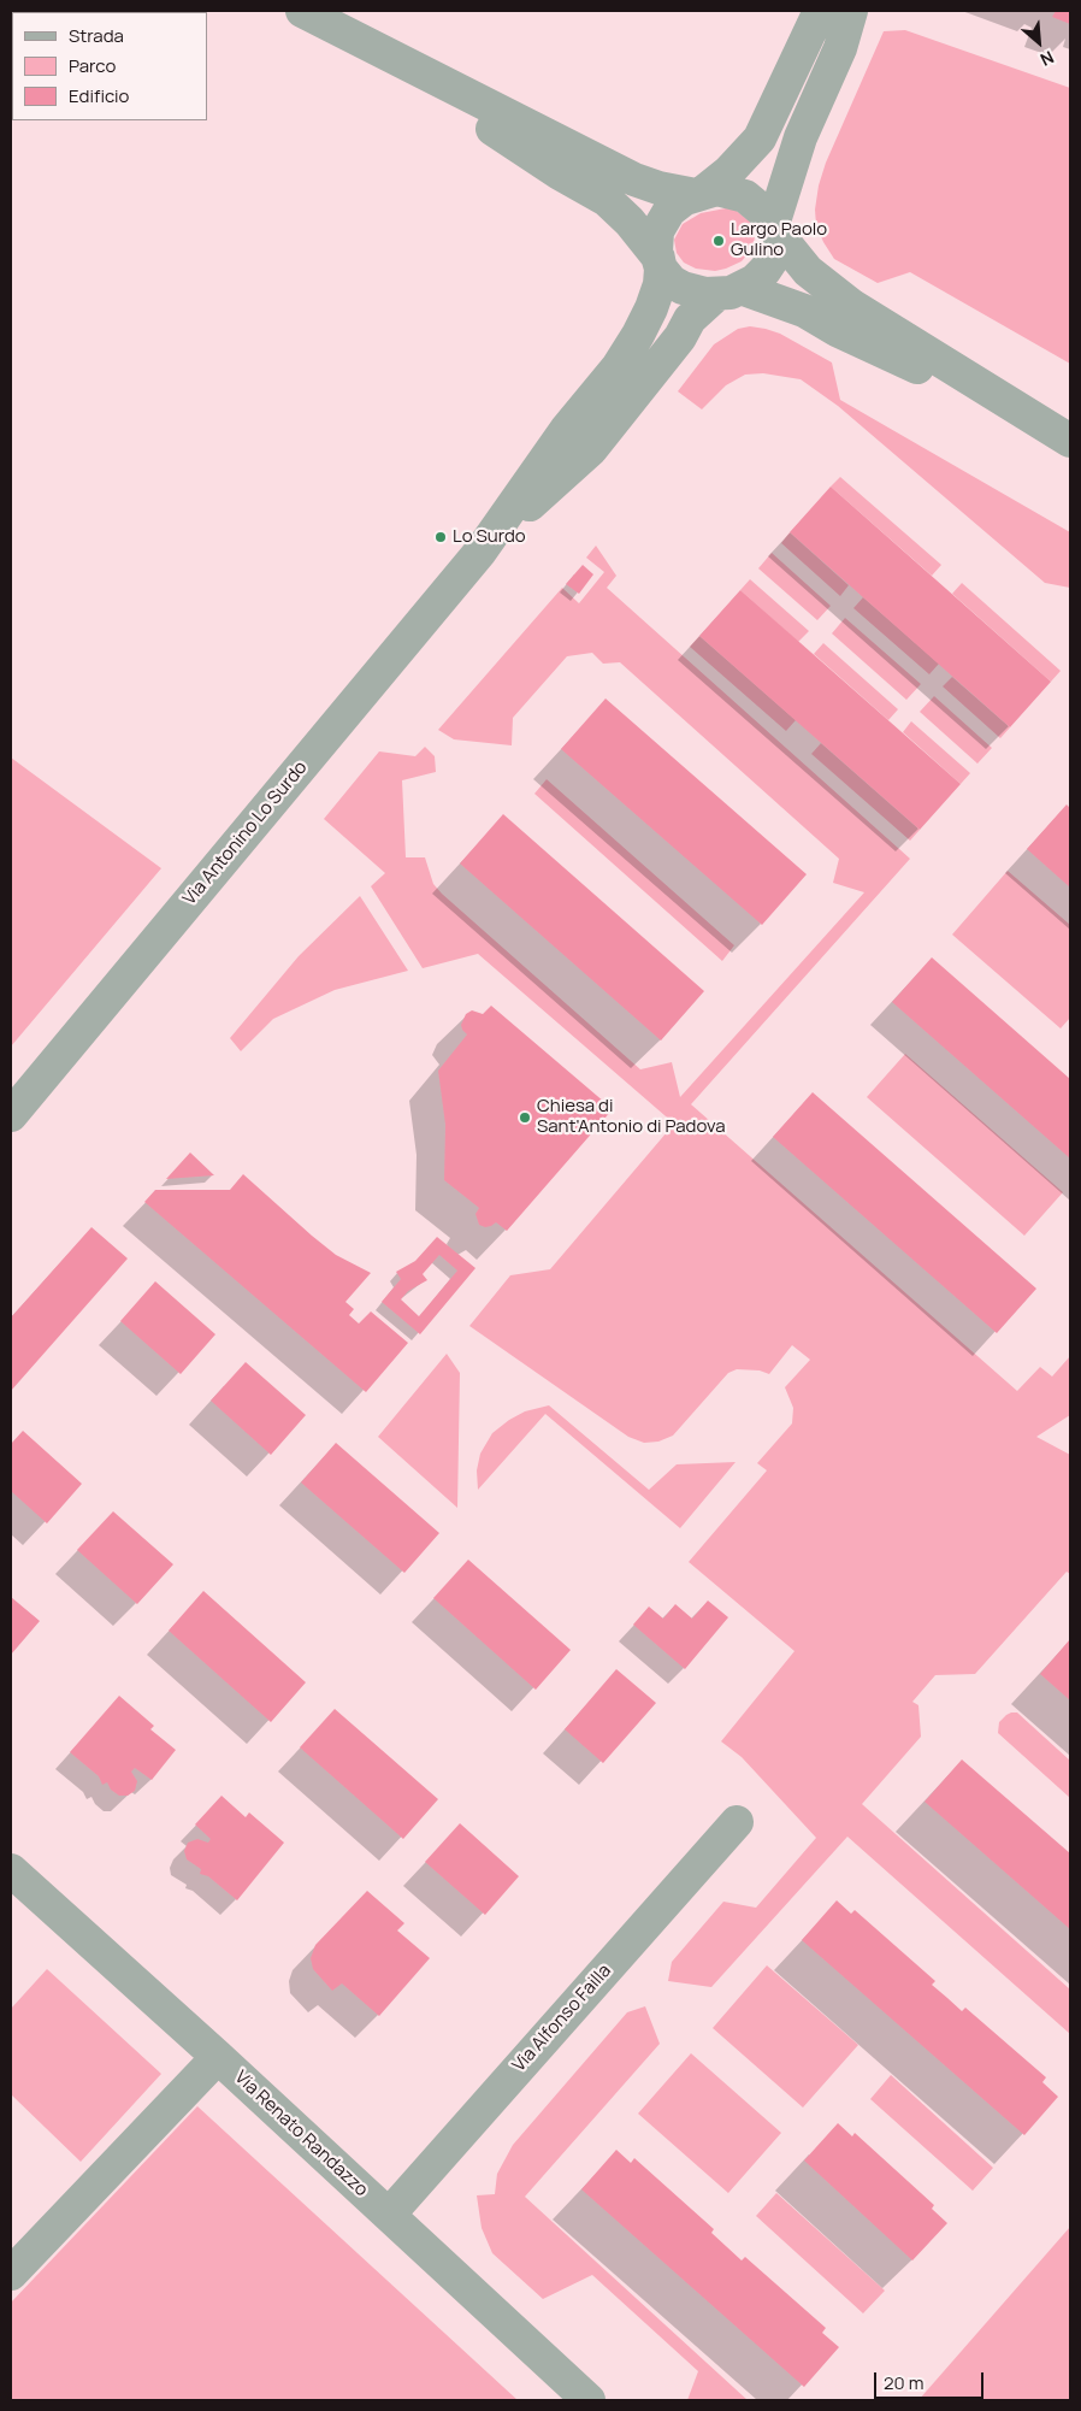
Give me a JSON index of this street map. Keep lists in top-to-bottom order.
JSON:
{
  "streets": {
    "street": ["Via Antonino Lo Surdo", "Via Alfonso Failla", "Via Renato Randazzo"]
  },
  "crossings": [
    ["Via Alfonso Failla", "Via Renato Randazzo"]
  ],
  "places": ["Largo Paolo Gulino", "Lo Surdo", "Chiesa di Sant'Antonio di Padova"],
  "legend": ["Strada", "Parco", "Edificio"],
  "scale_bar": "20 m",
  "north": "bottom right"
}
